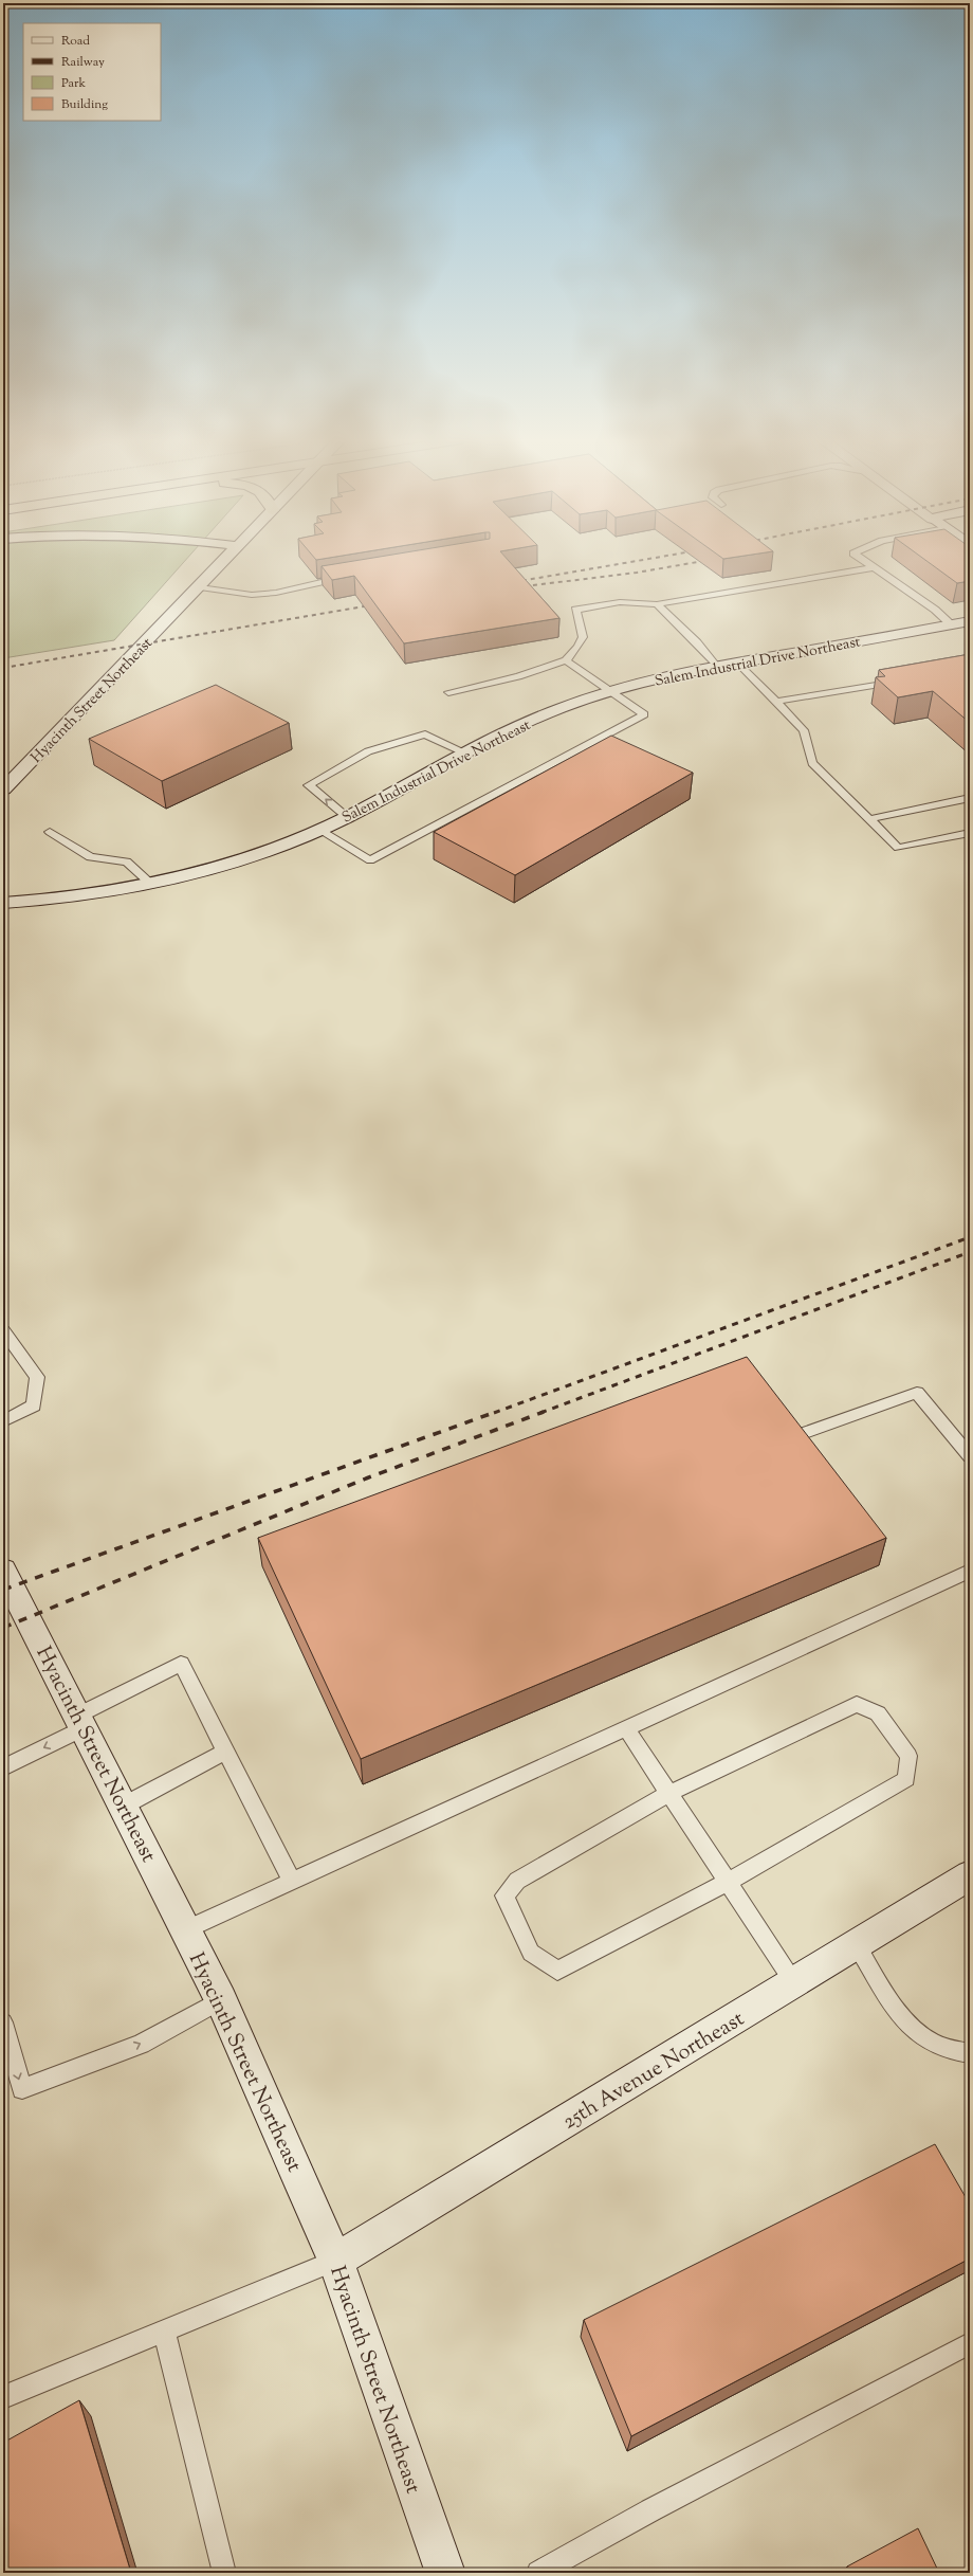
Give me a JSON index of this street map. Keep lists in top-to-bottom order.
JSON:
{
  "streets": {
    "street": ["Salem Industrial Drive Northeast", "Hyacinth Street Northeast", "25th Avenue Northeast"]
  },
  "crossings": [
    ["Hyacinth Street Northeast", "25th Avenue Northeast"]
  ],
  "legend": [
    "Road",
    "Railway",
    "Park",
    "Building"
  ]
}
